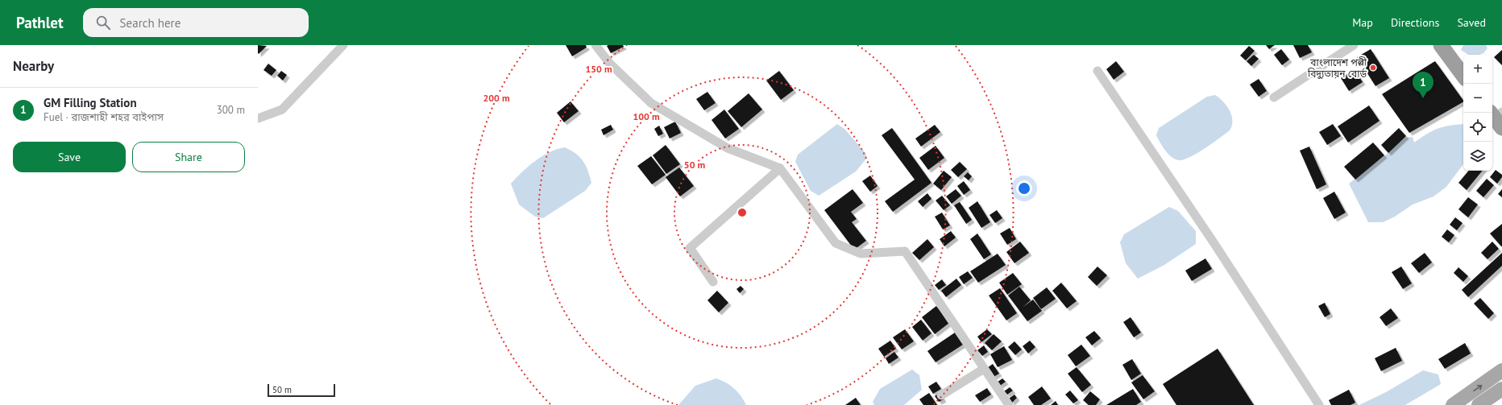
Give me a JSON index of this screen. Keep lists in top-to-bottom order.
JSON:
{
  "places": ["বাংলাদেশ পল্লী বিদ্যুতায়ন বোর্ড"],
  "scale_bar": "50 m",
  "page": {
    "header": "Pathlet",
    "search": "Search here",
    "nav": ["Map", "Directions", "Saved"],
    "heading": "Nearby",
    "map_buttons": ["+", "−"],
    "pins": "1",
    "list": [
      {
        "mark": "1",
        "name": "GM Filling Station",
        "note": "Fuel · রাজশাহী শহর বাইপাস",
        "value": "300 m"
      }
    ],
    "buttons": ["Save", "Share"],
    "scale": "50 m"
  },
  "rings": [
    "150 m",
    "200 m",
    "100 m",
    "50 m"
  ]
}
